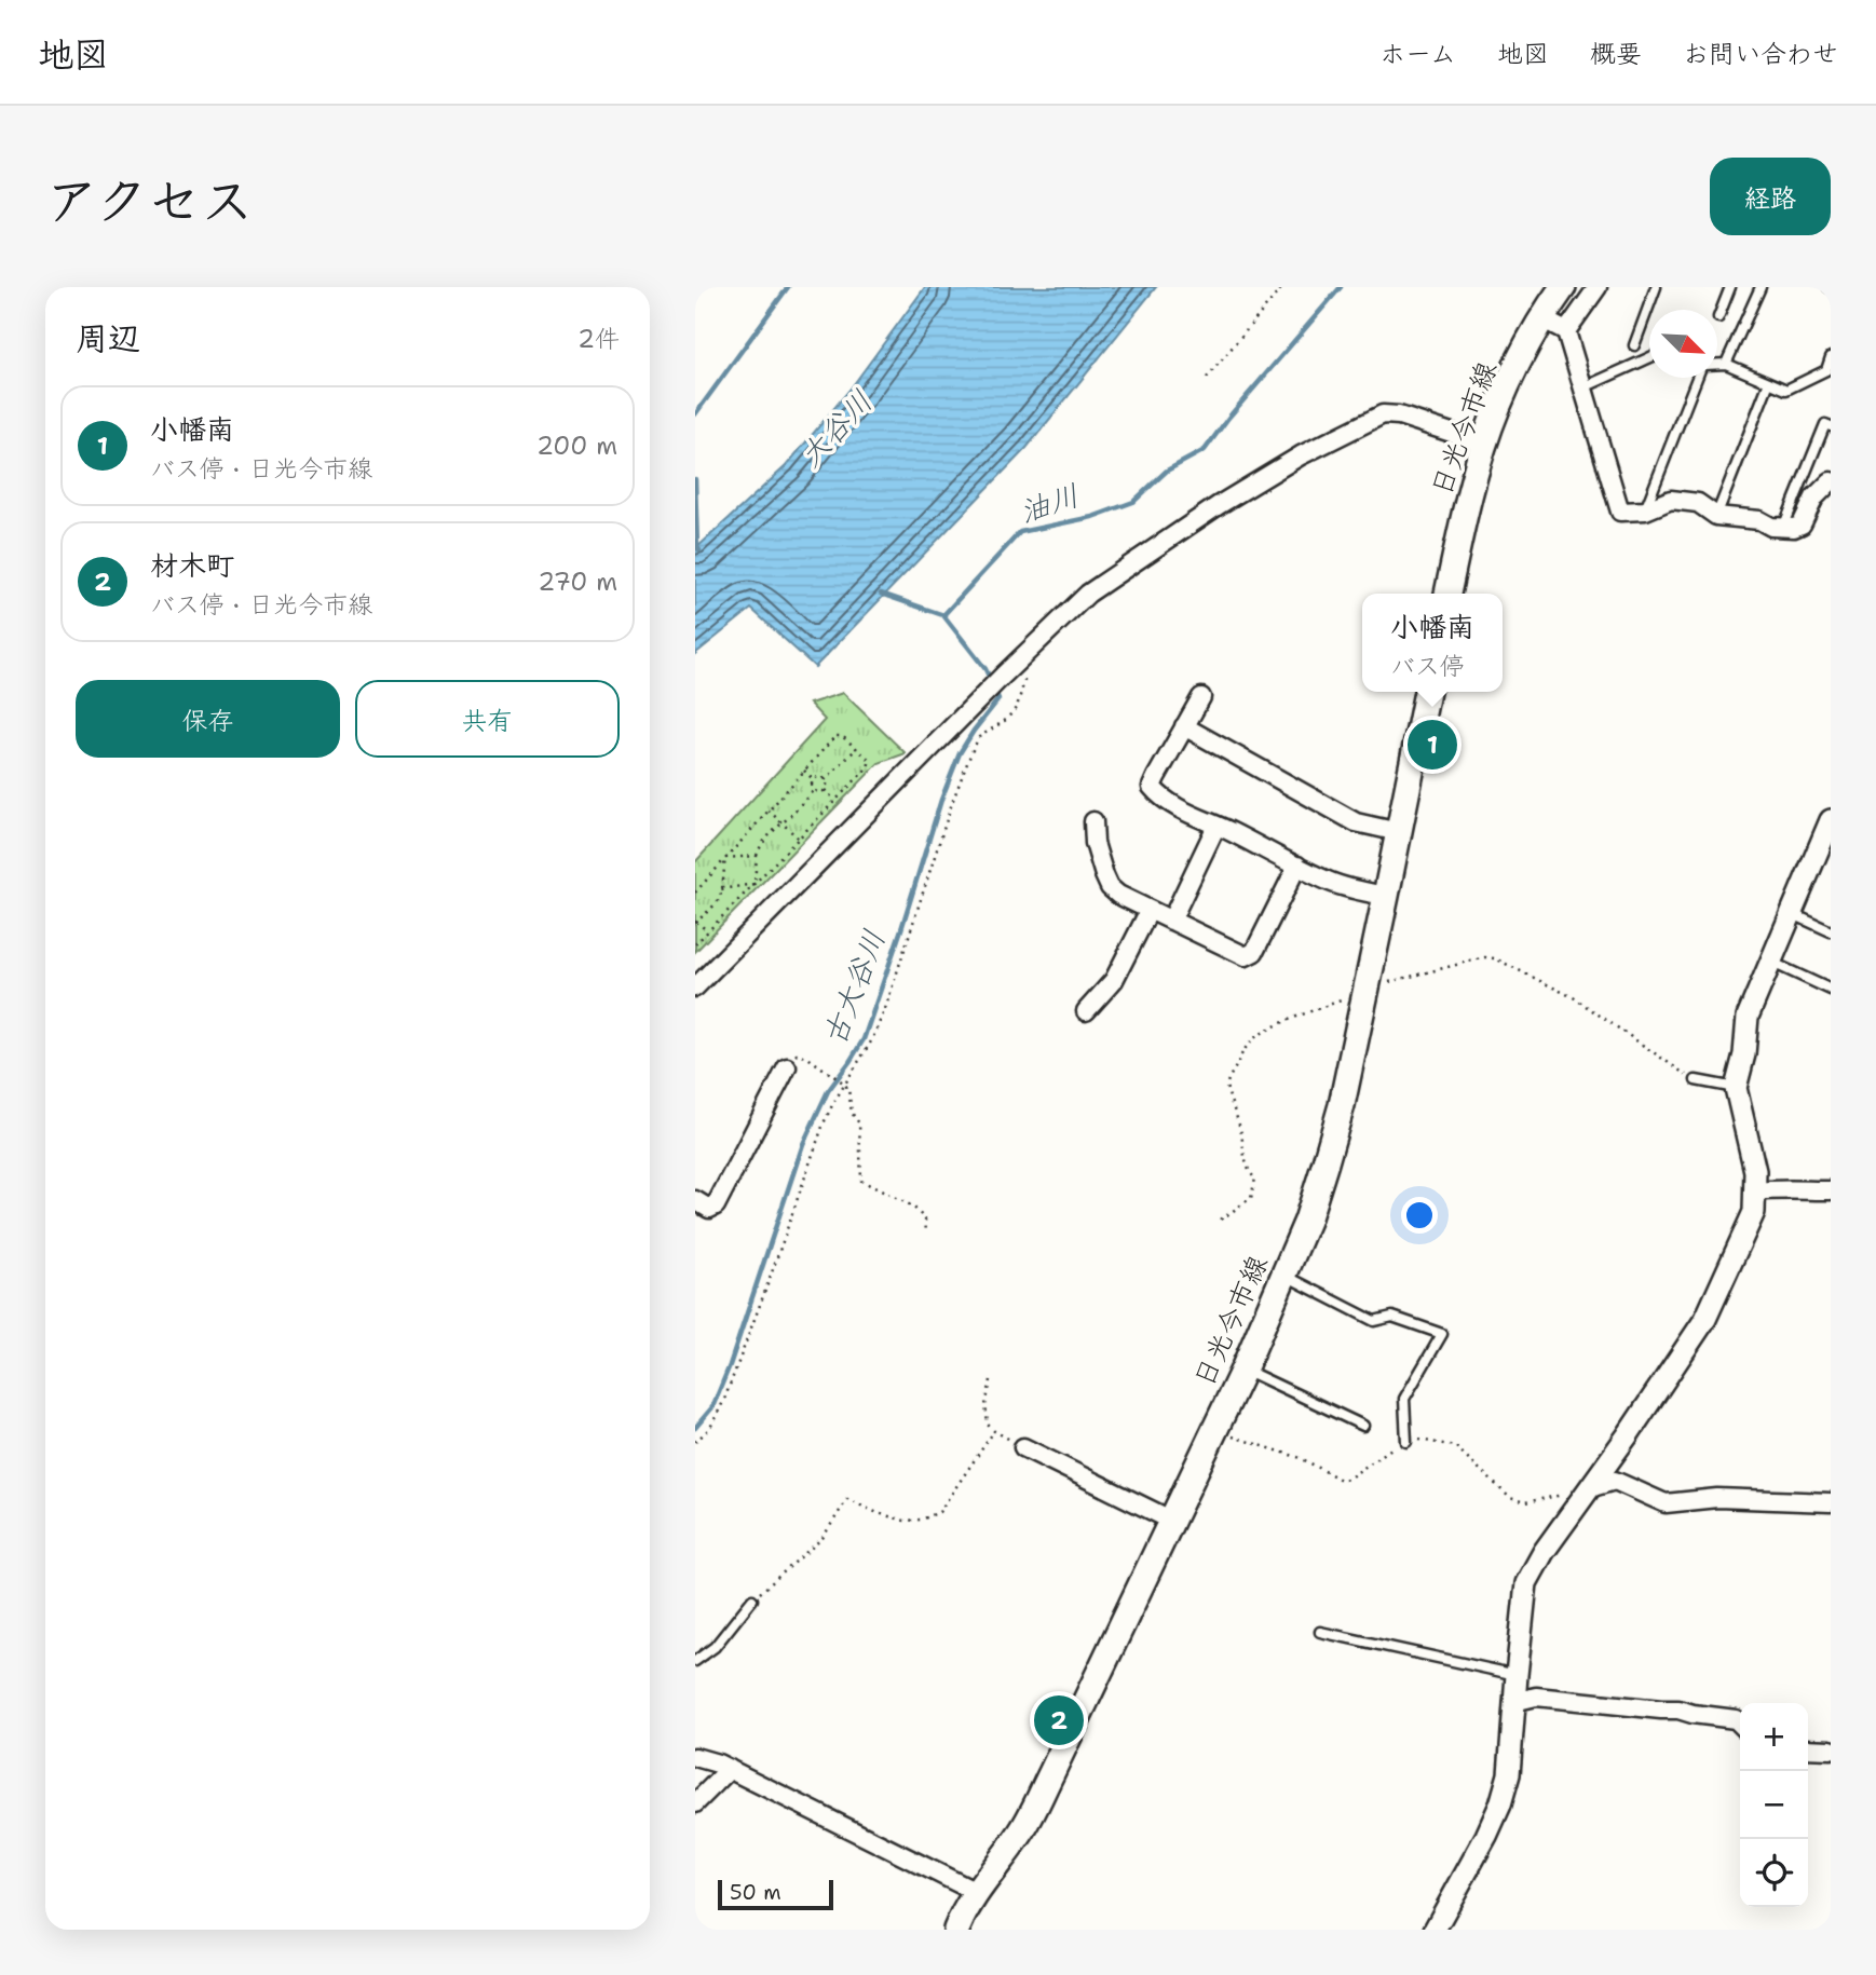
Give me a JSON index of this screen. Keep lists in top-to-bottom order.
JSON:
{
  "streets": {
    "main road": ["日光今市線"]
  },
  "water": ["大谷川", "油川", "古大谷川"],
  "scale_bar": "50 m",
  "north": "bottom right",
  "page": {
    "header": "地図",
    "nav": [
      "ホーム",
      "地図",
      "概要",
      "お問い合わせ"
    ],
    "title": "アクセス",
    "buttons": [
      "経路",
      ["保存", "共有"]
    ],
    "heading": ["周辺", "2件"],
    "list": [
      {
        "mark": "1",
        "name": "小幡南",
        "note": "バス停 · 日光今市線",
        "value": "200 m"
      },
      {
        "mark": "2",
        "name": "材木町",
        "note": "バス停 · 日光今市線",
        "value": "270 m"
      }
    ],
    "popup": ["小幡南", "バス停"],
    "pins": ["1", "2"],
    "map_buttons": ["+", "−"],
    "scale": "50 m"
  }
}
